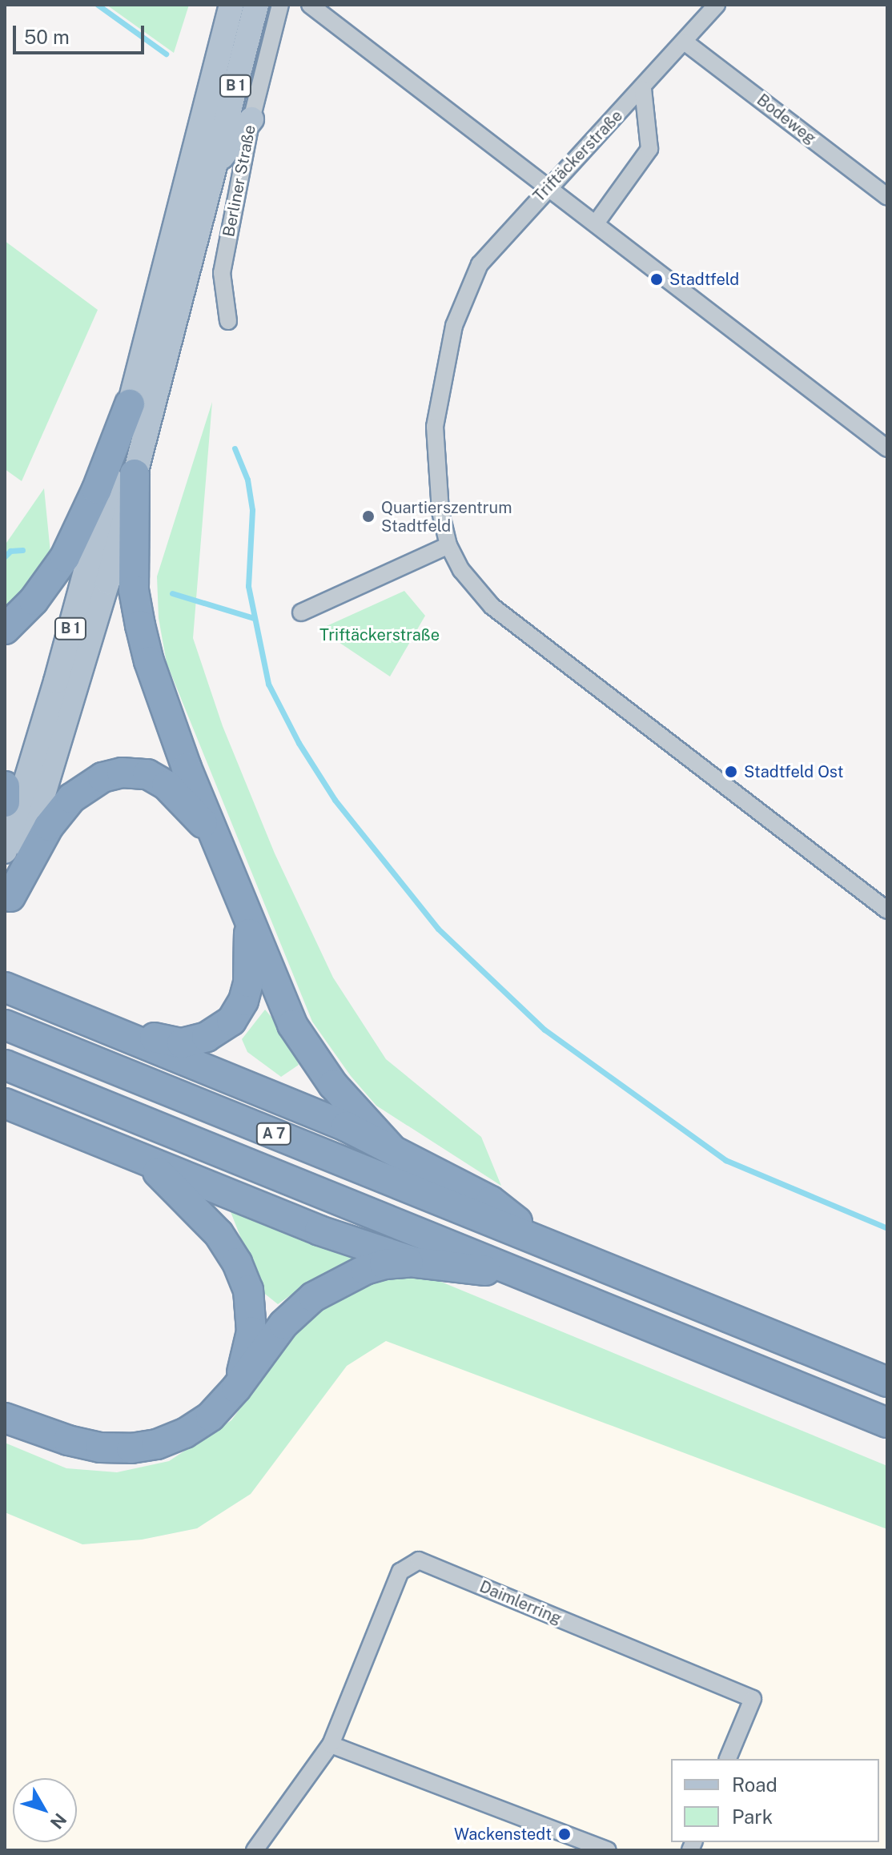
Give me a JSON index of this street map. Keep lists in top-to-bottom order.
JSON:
{
  "streets": {
    "highway": ["A 7"],
    "main road": ["B 1"],
    "street": [
      "Bodeweg",
      "Triftäckerstraße",
      "Berliner Straße",
      "Daimlerring"
    ]
  },
  "crossings": [
    ["Bodeweg", "Triftäckerstraße"]
  ],
  "parks": ["Triftäckerstraße"],
  "places": [
    "Stadtfeld",
    "Quartierszentrum Stadtfeld",
    "Stadtfeld Ost",
    "Wackenstedt"
  ],
  "legend": ["Road", "Park"],
  "scale_bar": "50 m",
  "north": "bottom right"
}
